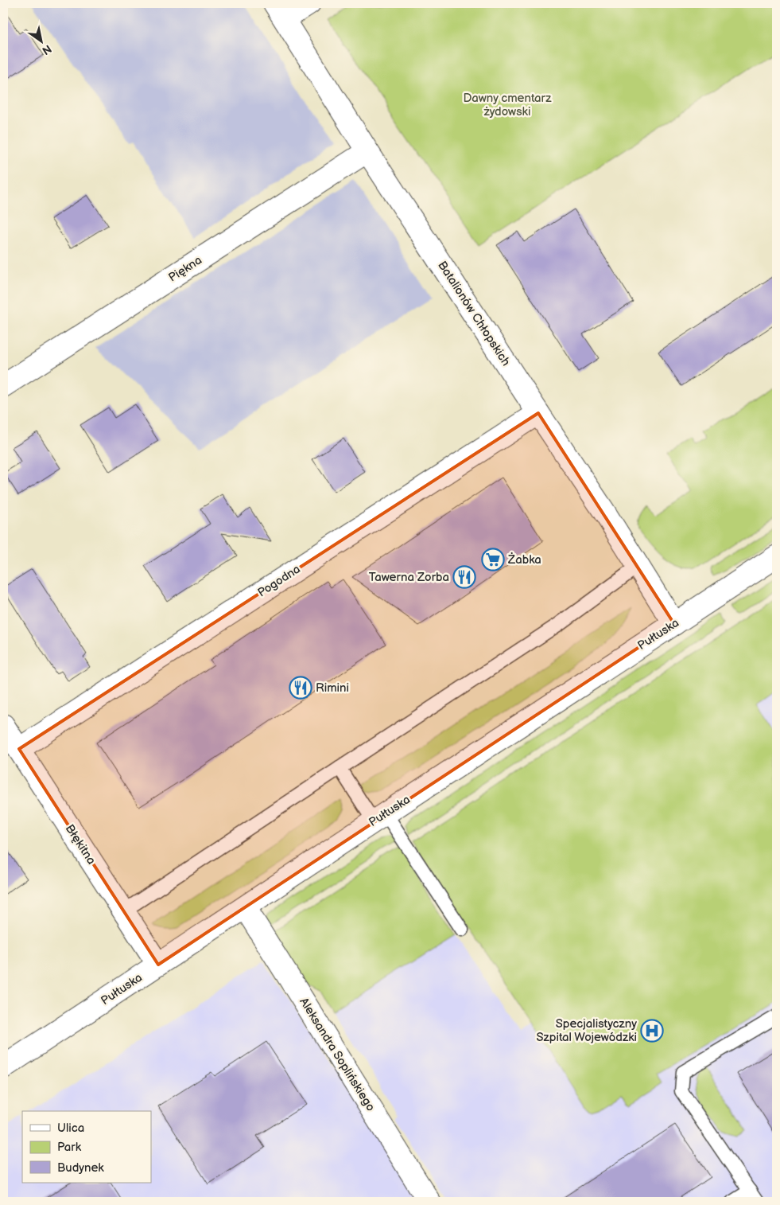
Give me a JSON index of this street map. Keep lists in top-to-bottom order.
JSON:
{
  "streets": {
    "street": [
      "Piękna",
      "Batalionów Chłopskich",
      "Pogodna",
      "Pułtuska",
      "Błękitna",
      "Aleksandra Soplińskiego"
    ]
  },
  "crossings": [
    ["Piękna", "Batalionów Chłopskich"],
    ["Batalionów Chłopskich", "Pogodna"],
    ["Batalionów Chłopskich", "Pułtuska"],
    ["Pogodna", "Błękitna"],
    ["Pułtuska", "Błękitna"],
    ["Pułtuska", "Aleksandra Soplińskiego"]
  ],
  "parks": ["Dawny cmentarz żydowski"],
  "places": {
    "supermarket": ["Żabka"],
    "restaurant": ["Tawerna Zorba", "Rimini"],
    "hospital": ["Specjalistyczny Szpital Wojewódzki"]
  },
  "legend": ["Ulica", "Park", "Budynek"],
  "north": "bottom right"
}
